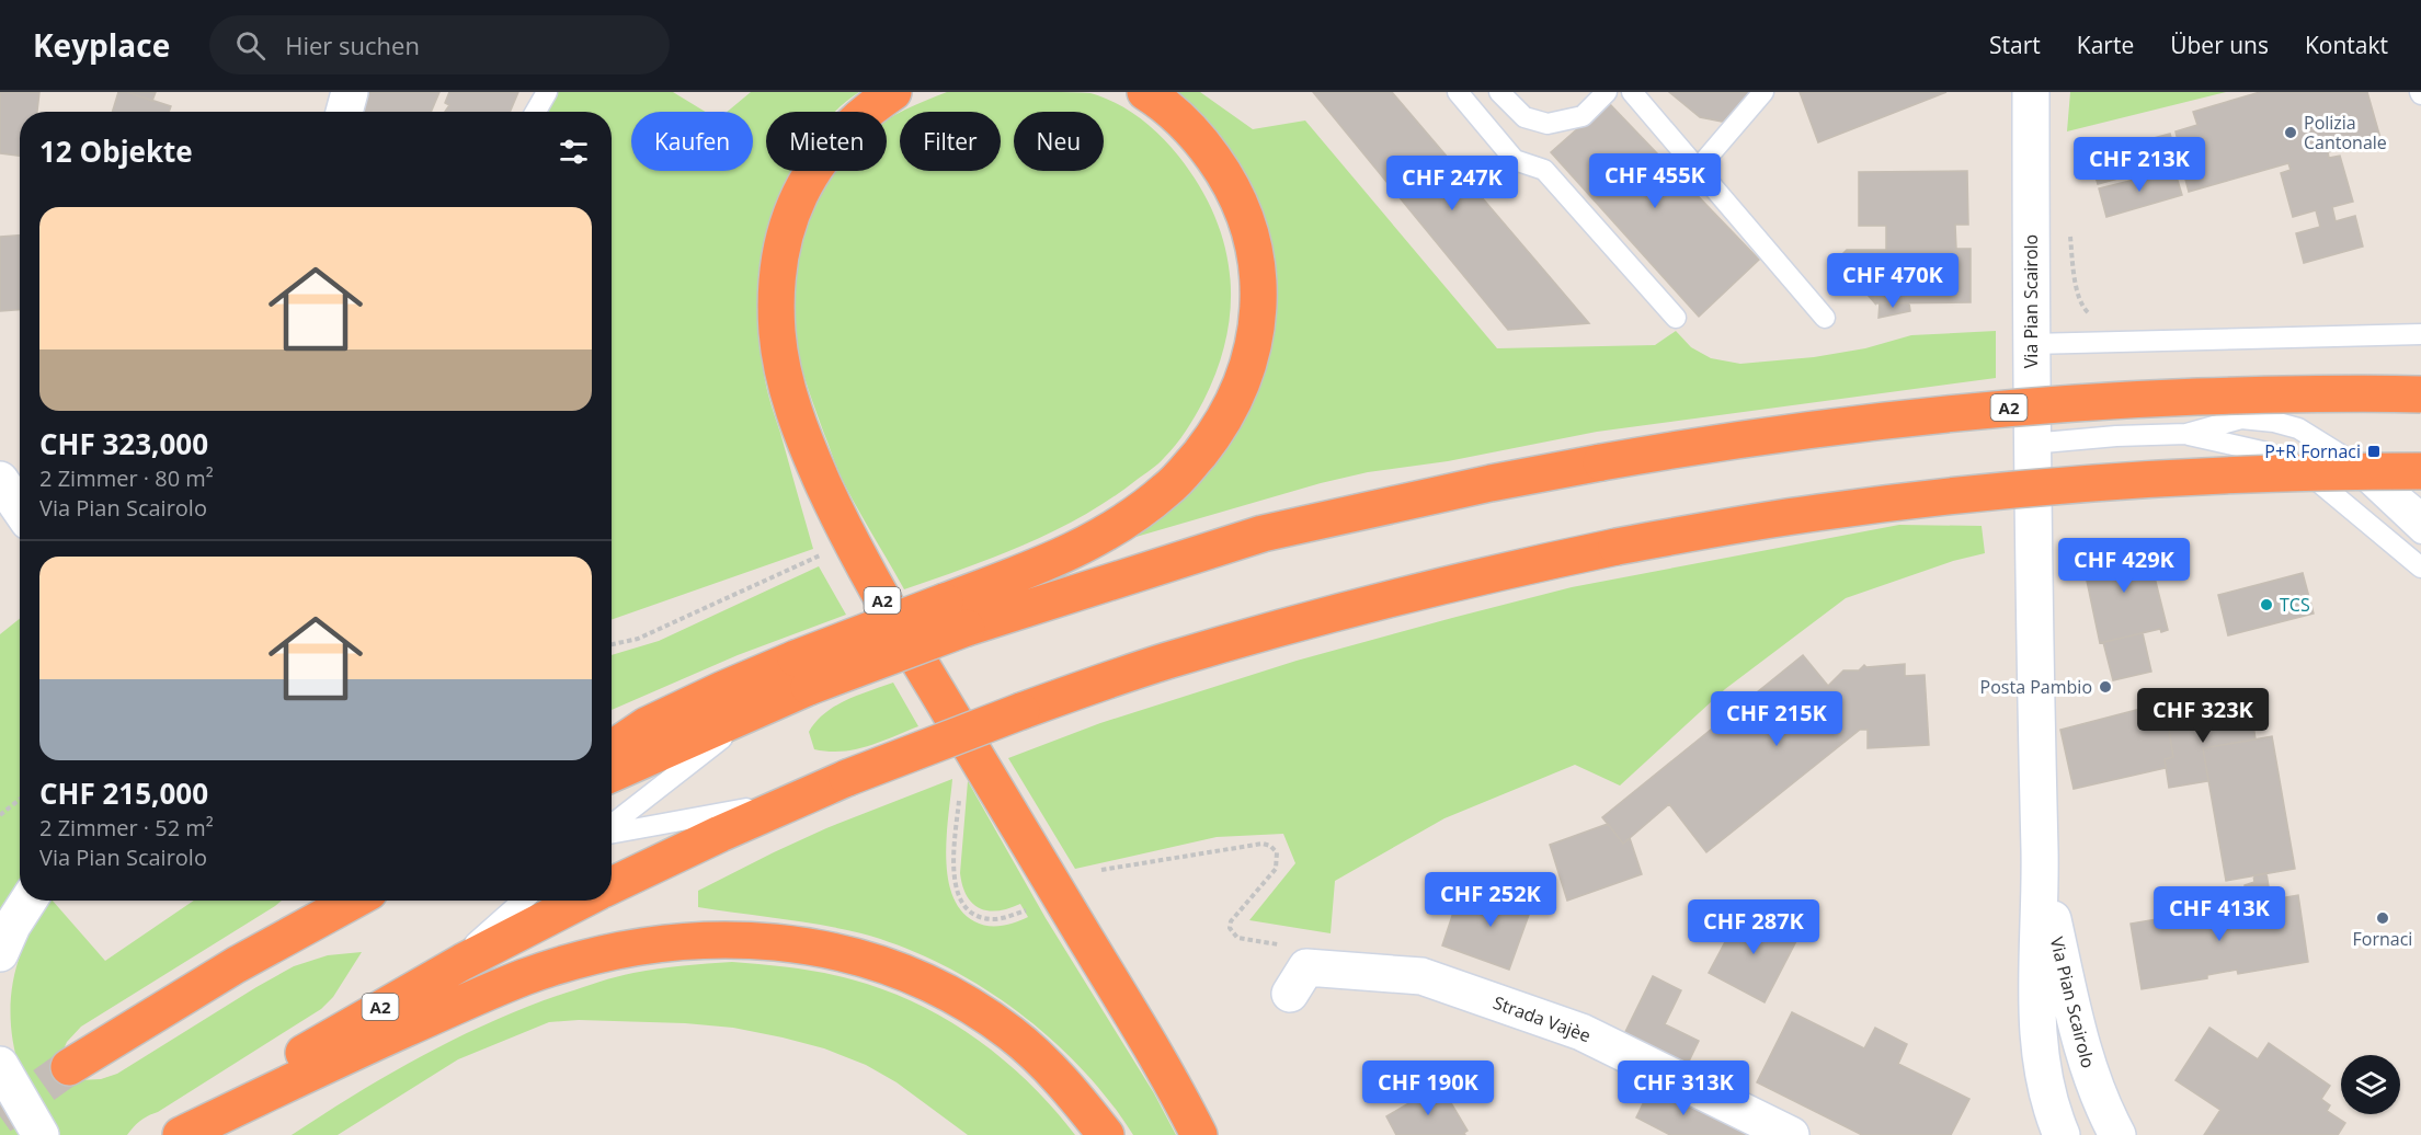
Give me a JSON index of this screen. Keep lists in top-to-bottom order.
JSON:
{
  "streets": {
    "highway": ["A2"],
    "main road": ["Via Pian Scairolo", "Strada Vajèe"]
  },
  "places": {
    "other": [
      "Polizia Cantonale",
      "TCS",
      "Posta Pambio",
      "Fornaci"
    ],
    "transit": ["P+R Fornaci"]
  },
  "page": {
    "header": "Keyplace",
    "search": "Hier suchen",
    "nav": [
      "Start",
      "Karte",
      "Über uns",
      "Kontakt"
    ],
    "chip": [
      "Kaufen",
      "Mieten",
      "Filter",
      "Neu"
    ],
    "heading": "12 Objekte",
    "price": [
      "CHF 213K",
      "CHF 455K",
      "CHF 247K",
      "CHF 470K",
      "CHF 429K",
      "CHF 323K",
      "CHF 215K",
      "CHF 252K",
      "CHF 413K",
      "CHF 287K",
      "CHF 190K",
      "CHF 313K"
    ],
    "list": [
      {
        "name": "CHF 323,000",
        "note": "2 Zimmer · 80 m² · Via Pian Scairolo"
      },
      {
        "name": "CHF 215,000",
        "note": "2 Zimmer · 52 m² · Via Pian Scairolo"
      }
    ]
  }
}
